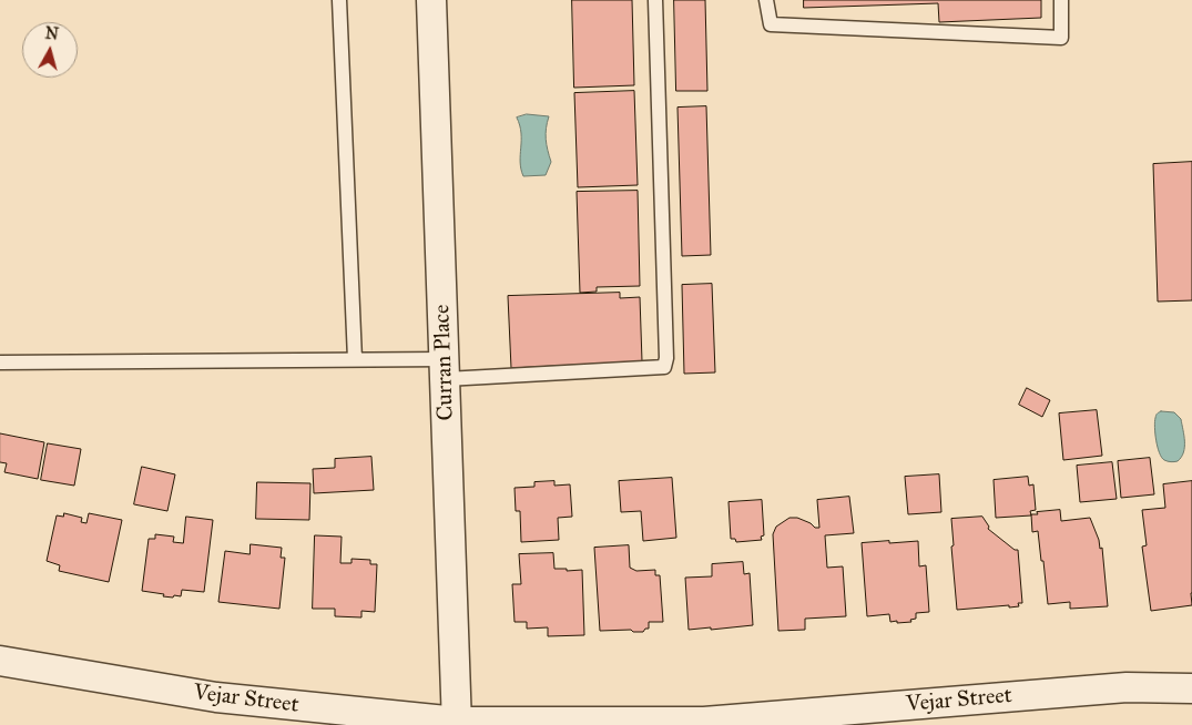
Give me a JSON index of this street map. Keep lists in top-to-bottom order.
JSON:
{
  "streets": {
    "street": ["Curran Place", "Vejar Street"]
  },
  "crossings": [
    ["Curran Place", "Vejar Street"]
  ],
  "north": "top"
}
